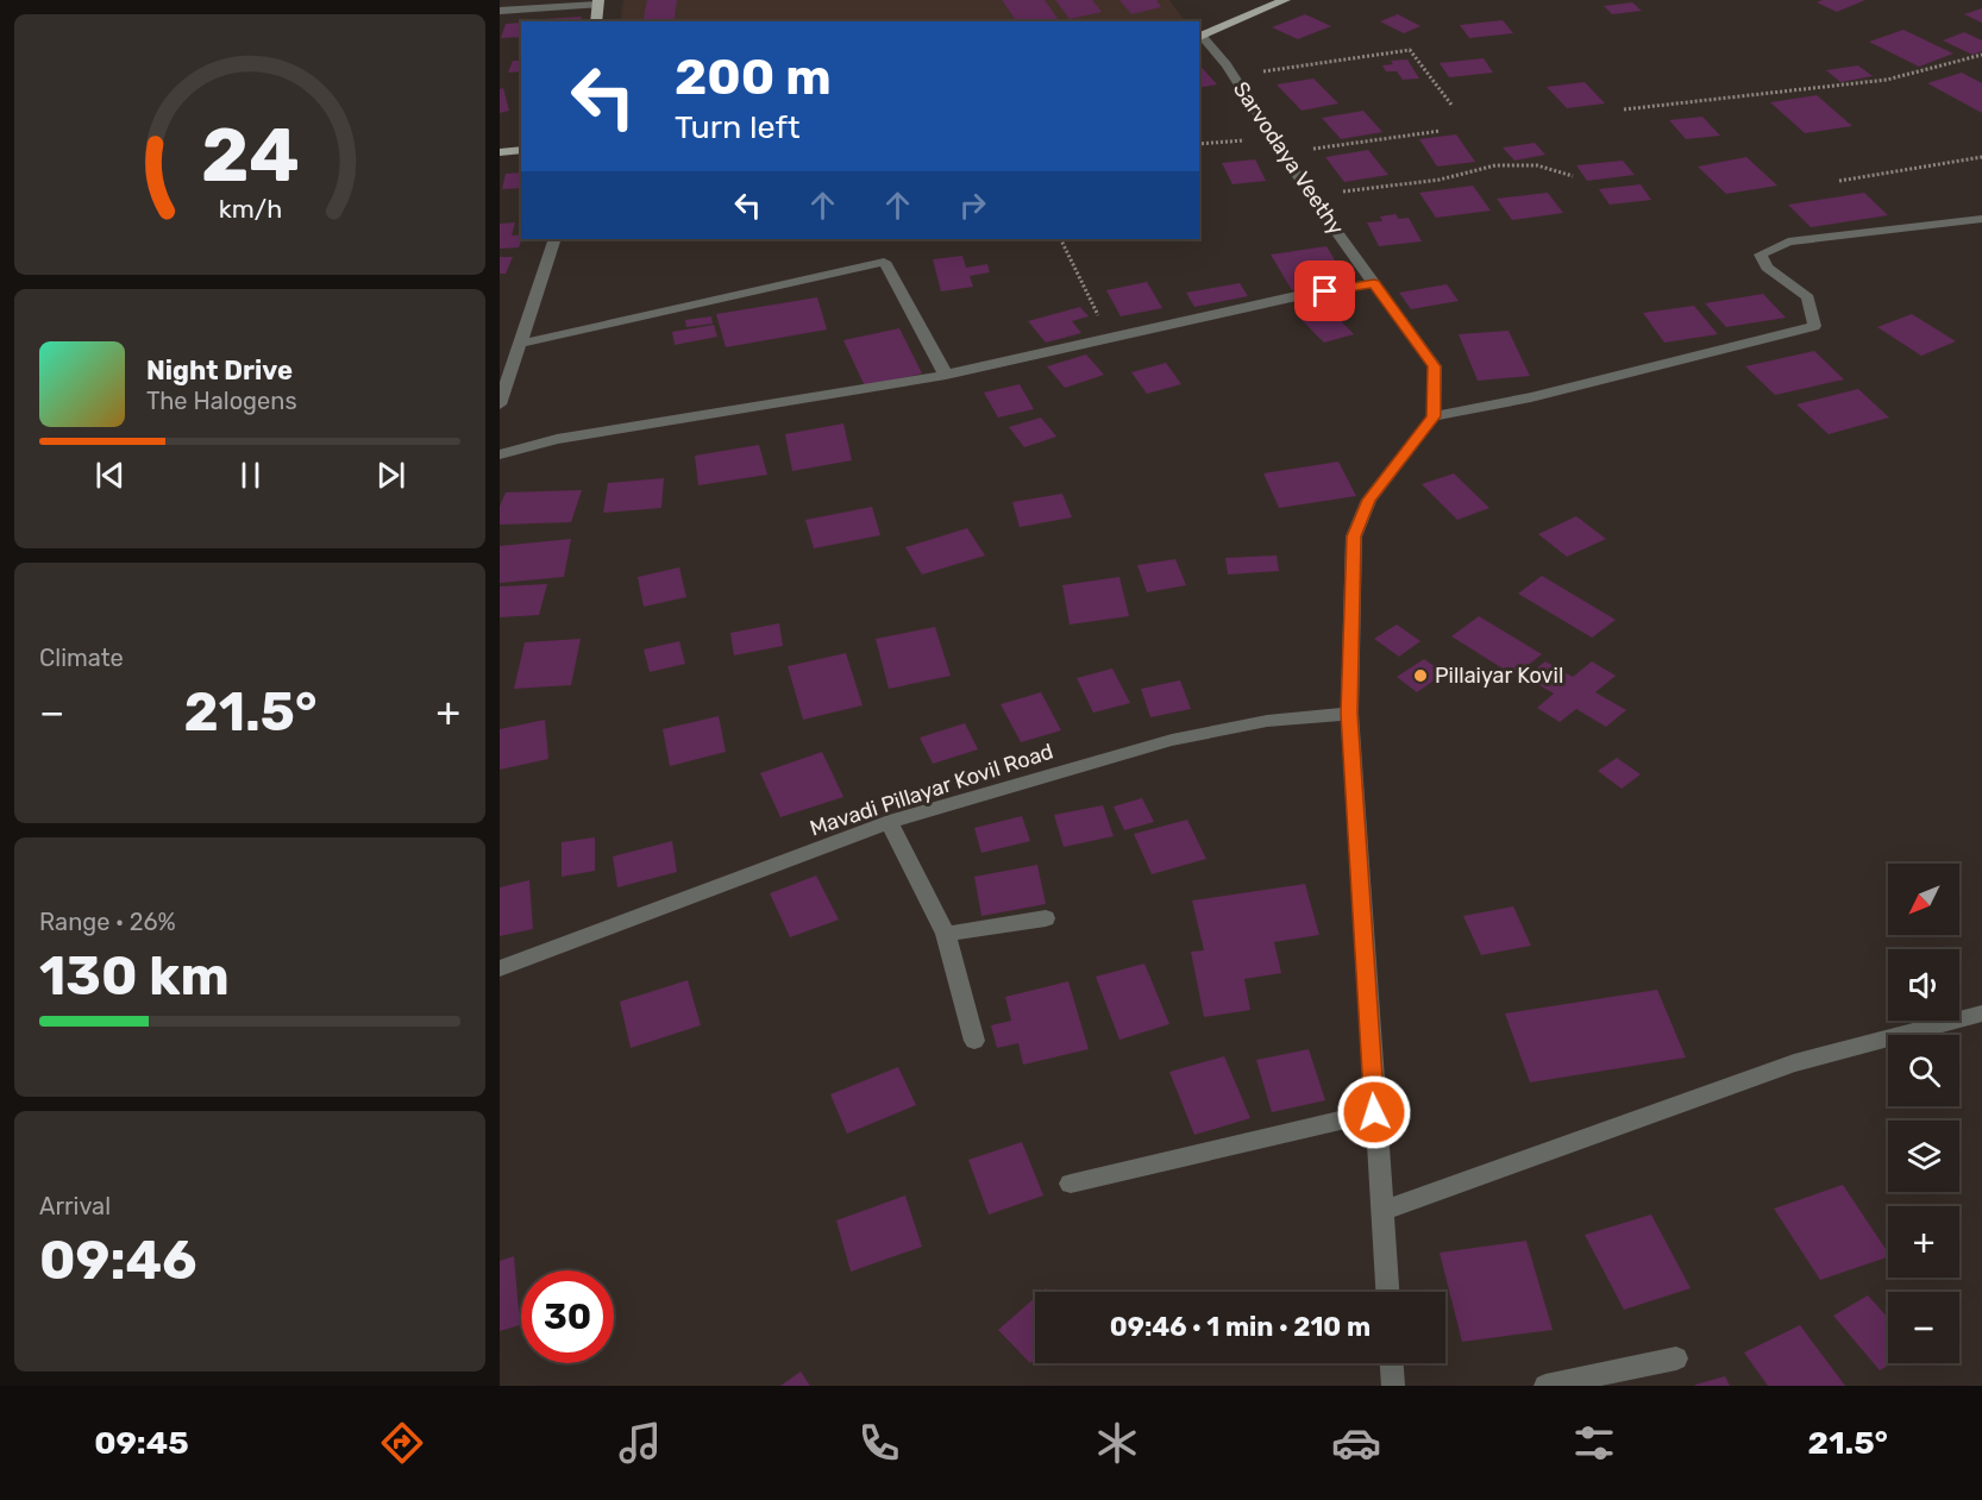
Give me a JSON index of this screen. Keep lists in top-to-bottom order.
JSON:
{
  "streets": {
    "street": ["Sarvodaya Veethy", "Mavadi Pillayar Kovil Road"]
  },
  "places": ["Pillaiyar Kovil"],
  "north": "bottom left",
  "page": {
    "turn": ["200 m", "Turn left"],
    "song": ["Night Drive", "The Halogens"],
    "tile": [
      "Climate",
      ["Range · 26%", "130 km"],
      ["Arrival", "09:46"]
    ],
    "heat": ["−", "21.5°", "+"],
    "map_buttons": ["+", "−"],
    "limit": "30",
    "trip": "09:46 · 1 min · 210 m",
    "tabs": ["09:45", "21.5°"],
    "gauge": ["24", "km/h"]
  }
}
